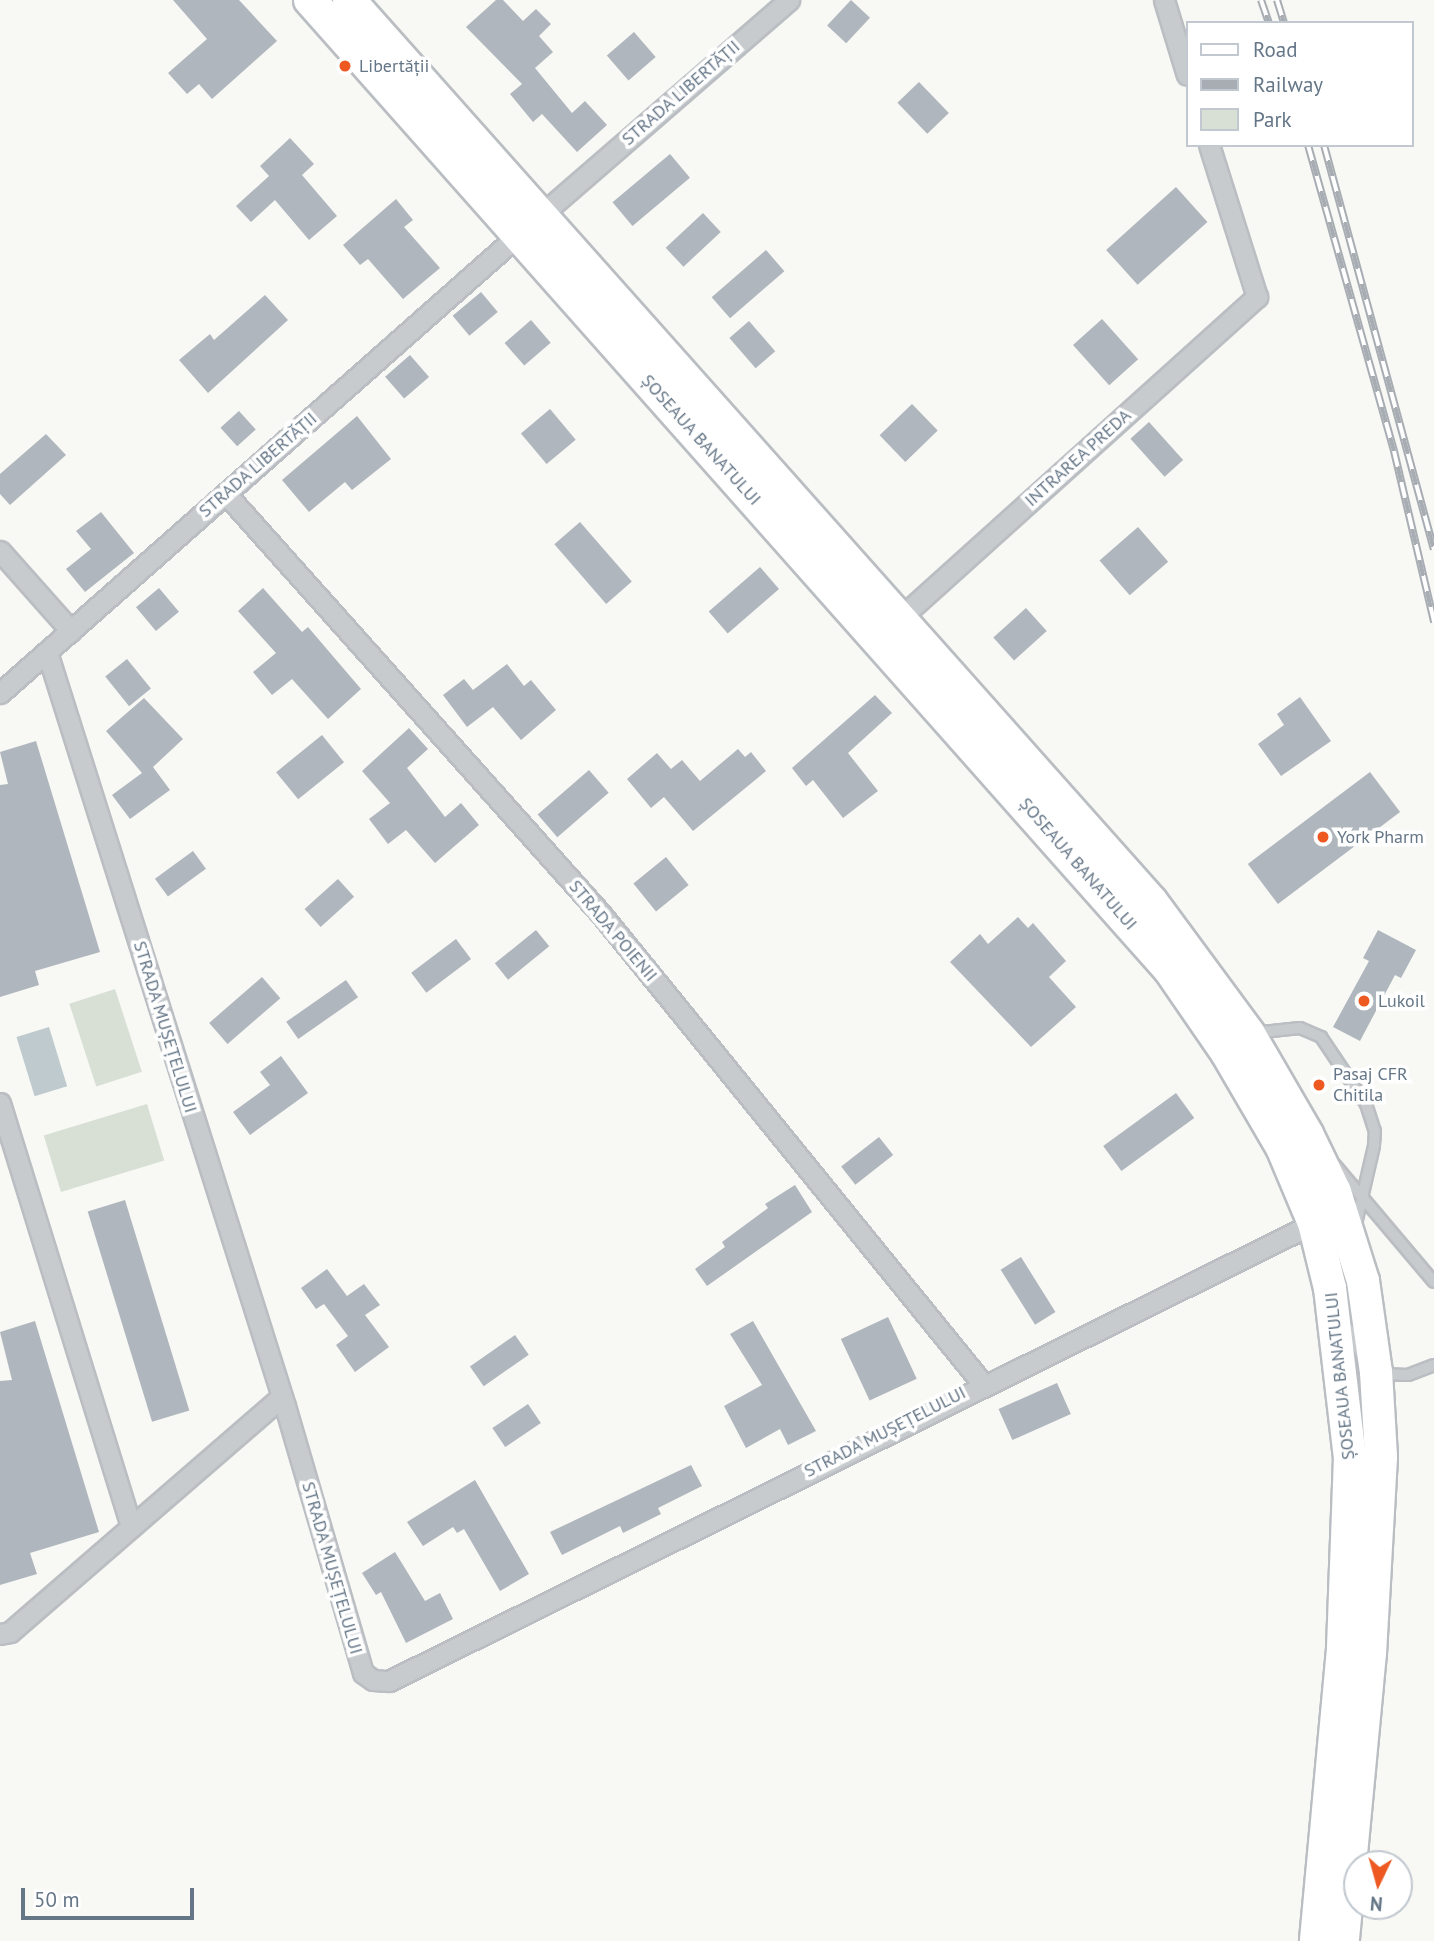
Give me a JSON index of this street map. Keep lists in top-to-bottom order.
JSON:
{
  "streets": {
    "main road": ["ȘOSEAUA BANATULUI"],
    "street": [
      "STRADA LIBERTĂȚII",
      "INTRAREA PREDA",
      "STRADA POIENII",
      "STRADA MUȘEȚELULUI"
    ]
  },
  "crossings": [
    ["STRADA LIBERTĂȚII", "ȘOSEAUA BANATULUI"],
    ["STRADA LIBERTĂȚII", "STRADA POIENII"],
    ["STRADA LIBERTĂȚII", "STRADA MUȘEȚELULUI"],
    ["ȘOSEAUA BANATULUI", "INTRAREA PREDA"],
    ["ȘOSEAUA BANATULUI", "STRADA MUȘEȚELULUI"],
    ["STRADA POIENII", "STRADA MUȘEȚELULUI"]
  ],
  "places": [
    "Libertății",
    "York Pharm",
    "Lukoil",
    "Pasaj CFR Chitila"
  ],
  "legend": ["Road", "Railway", "Park"],
  "scale_bar": "50 m",
  "north": "bottom"
}
